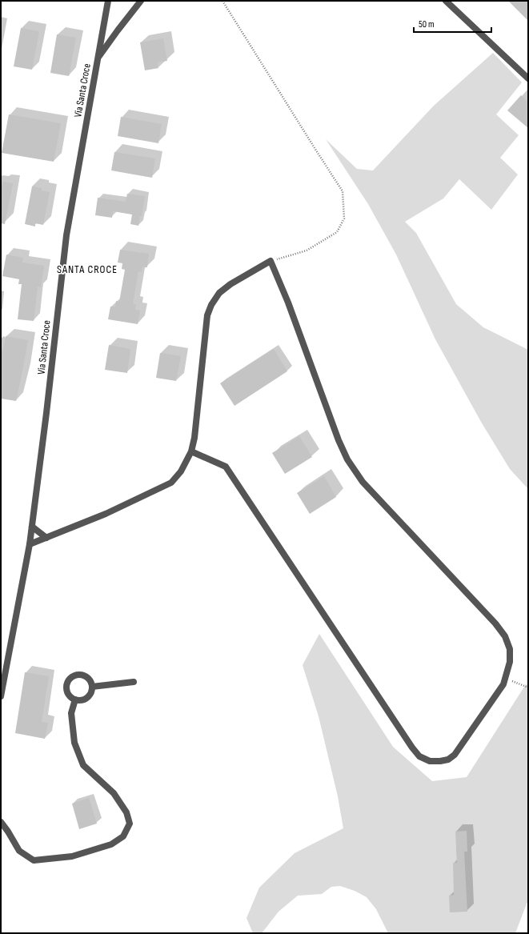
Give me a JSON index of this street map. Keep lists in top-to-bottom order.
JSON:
{
  "streets": {
    "street": ["Via Santa Croce"]
  },
  "districts": ["SANTA CROCE"],
  "scale_bar": "50 m"
}
